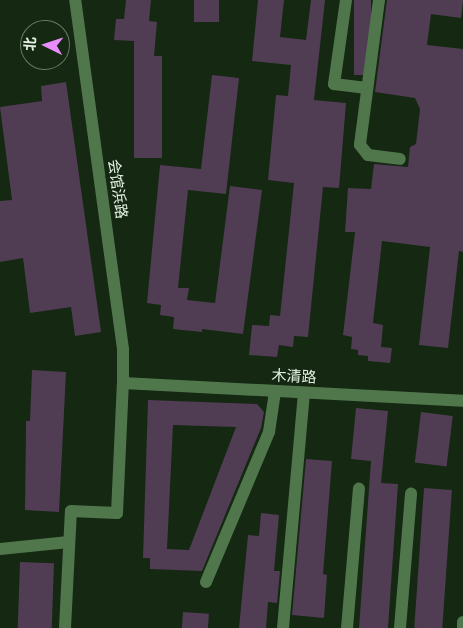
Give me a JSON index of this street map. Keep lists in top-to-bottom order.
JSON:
{
  "streets": {
    "street": ["会馆浜路", "木清路"]
  },
  "crossings": [
    ["会馆浜路", "木清路"]
  ],
  "north": "left"
}
